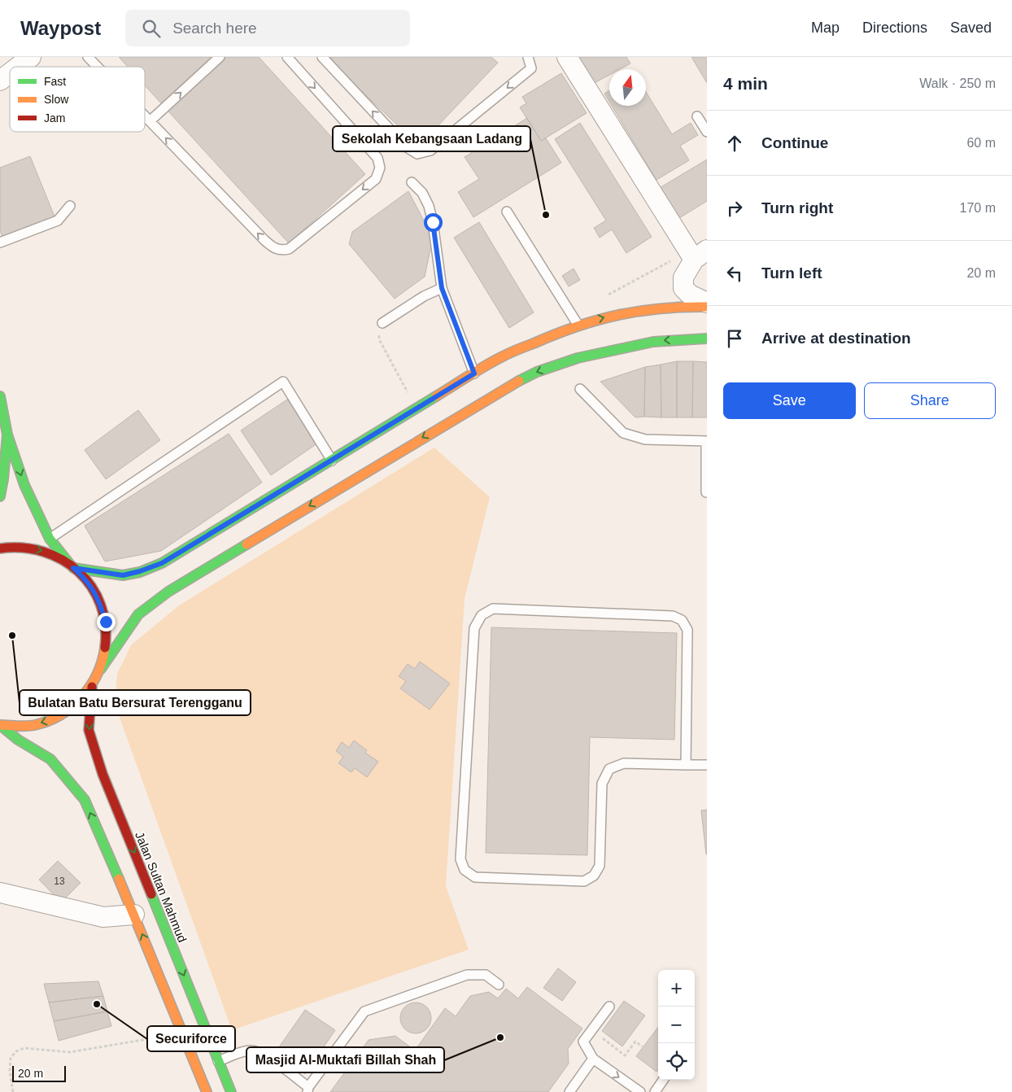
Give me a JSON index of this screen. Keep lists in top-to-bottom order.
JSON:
{
  "streets": {
    "main road": ["Jalan Sultan Mahmud"]
  },
  "places": [
    "Sekolah Kebangsaan Ladang",
    "Bulatan Batu Bersurat Terengganu",
    "Securiforce",
    "Masjid Al-Muktafi Billah Shah"
  ],
  "house_numbers": ["13"],
  "legend": ["Fast", "Slow", "Jam"],
  "scale_bar": "20 m",
  "north": "top",
  "page": {
    "header": "Waypost",
    "search": "Search here",
    "nav": ["Map", "Directions", "Saved"],
    "heading": ["4 min", "Walk · 250 m"],
    "list": [
      ["Continue", "60 m"],
      ["Turn right", "170 m"],
      ["Turn left", "20 m"],
      "Arrive at destination"
    ],
    "buttons": ["Save", "Share"],
    "map_buttons": ["+", "−"],
    "scale": "20 m"
  }
}
